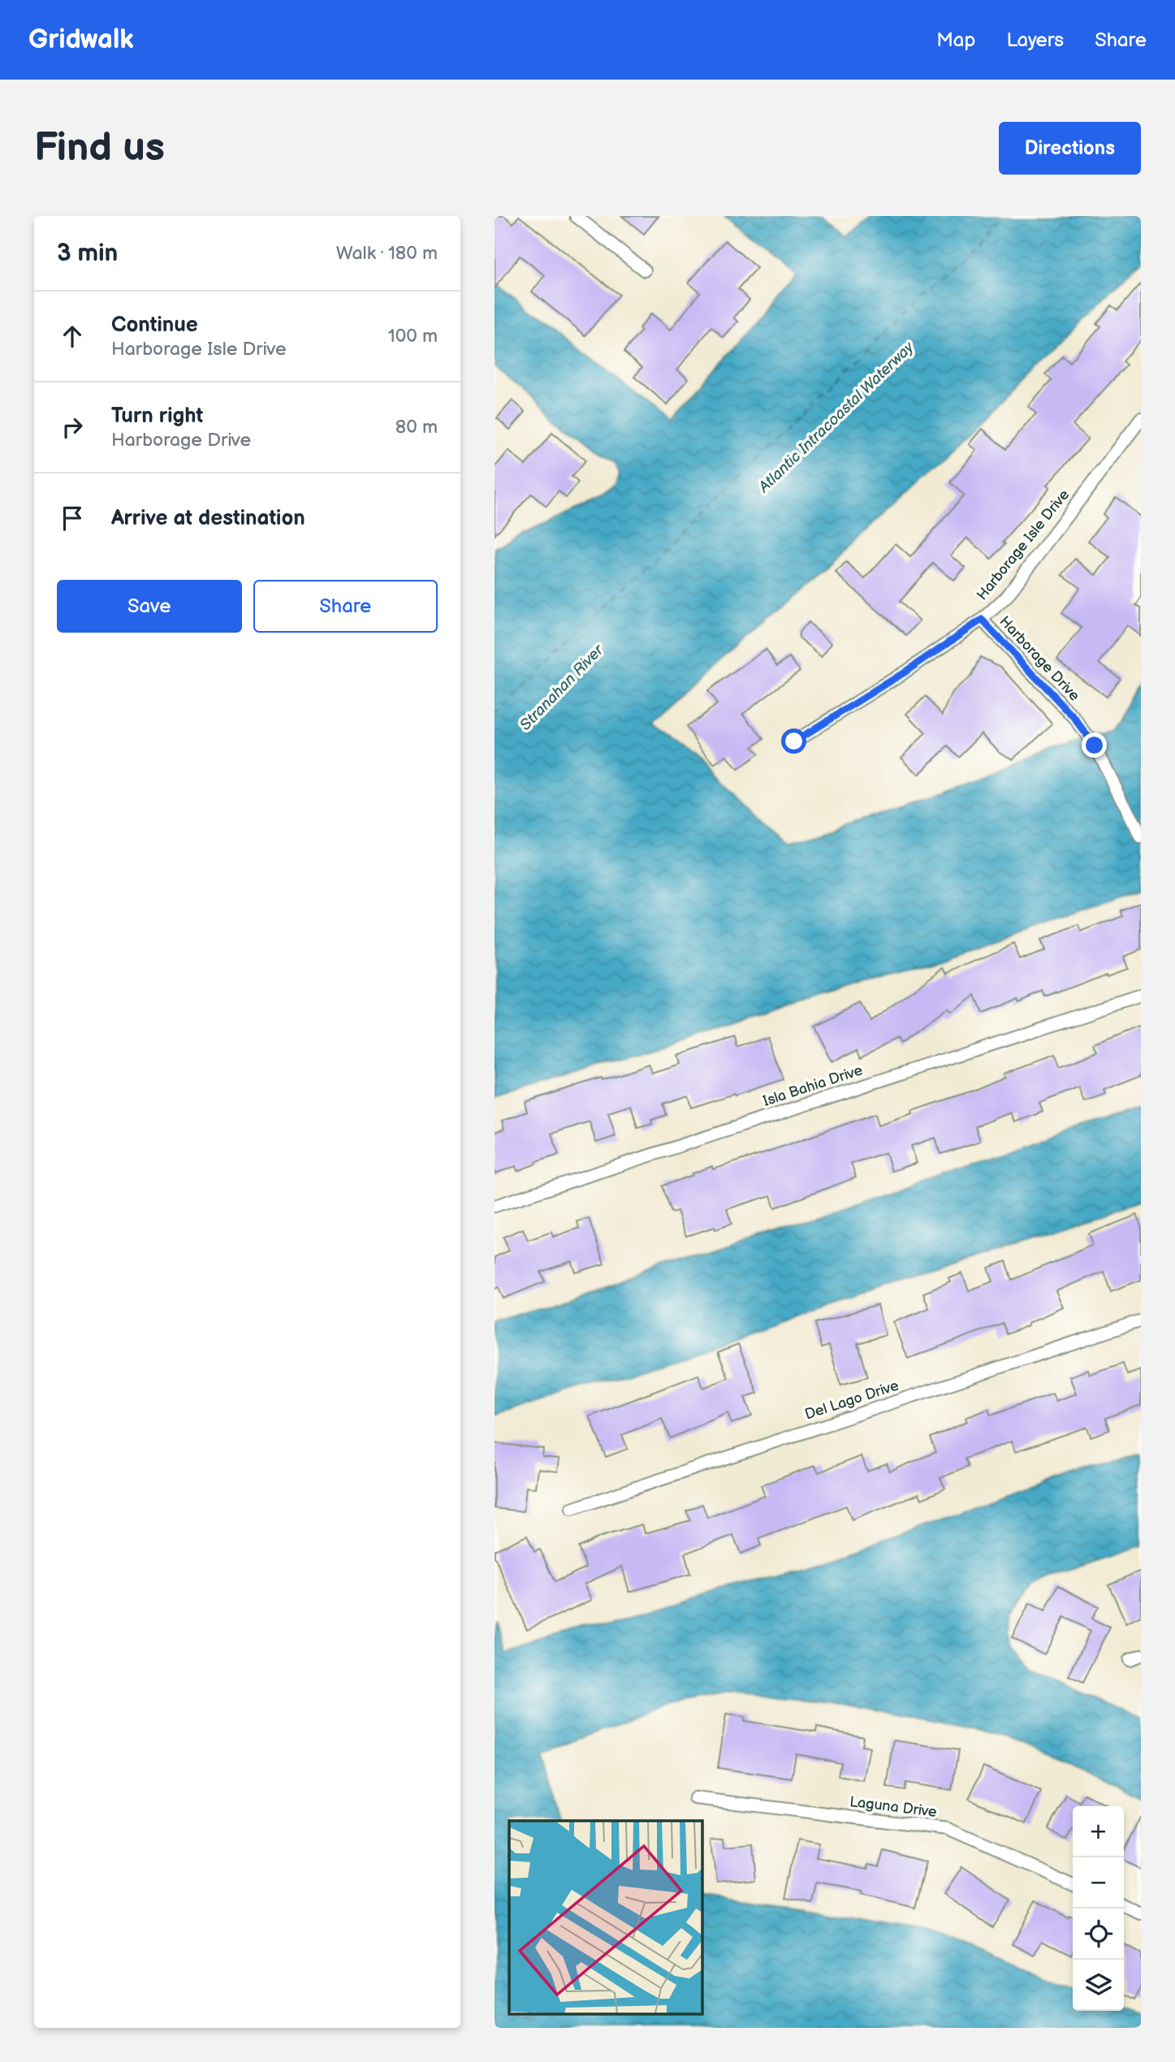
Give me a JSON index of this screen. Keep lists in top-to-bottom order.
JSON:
{
  "streets": {
    "street": [
      "Harborage Isle Drive",
      "Harborage Drive",
      "Isla Bahia Drive",
      "Del Lago Drive",
      "Laguna Drive"
    ]
  },
  "crossings": [
    ["Harborage Isle Drive", "Harborage Drive"]
  ],
  "water": ["Atlantic Intracoastal Waterway", "Stranahan River"],
  "page": {
    "header": "Gridwalk",
    "nav": ["Map", "Layers", "Share"],
    "buttons": [
      "Directions",
      ["Save", "Share"]
    ],
    "title": "Find us",
    "heading": ["3 min", "Walk · 180 m"],
    "list": [
      ["Continue", "Harborage Isle Drive", "100 m"],
      ["Turn right", "Harborage Drive", "80 m"],
      "Arrive at destination"
    ],
    "map_buttons": ["+", "−"]
  }
}
